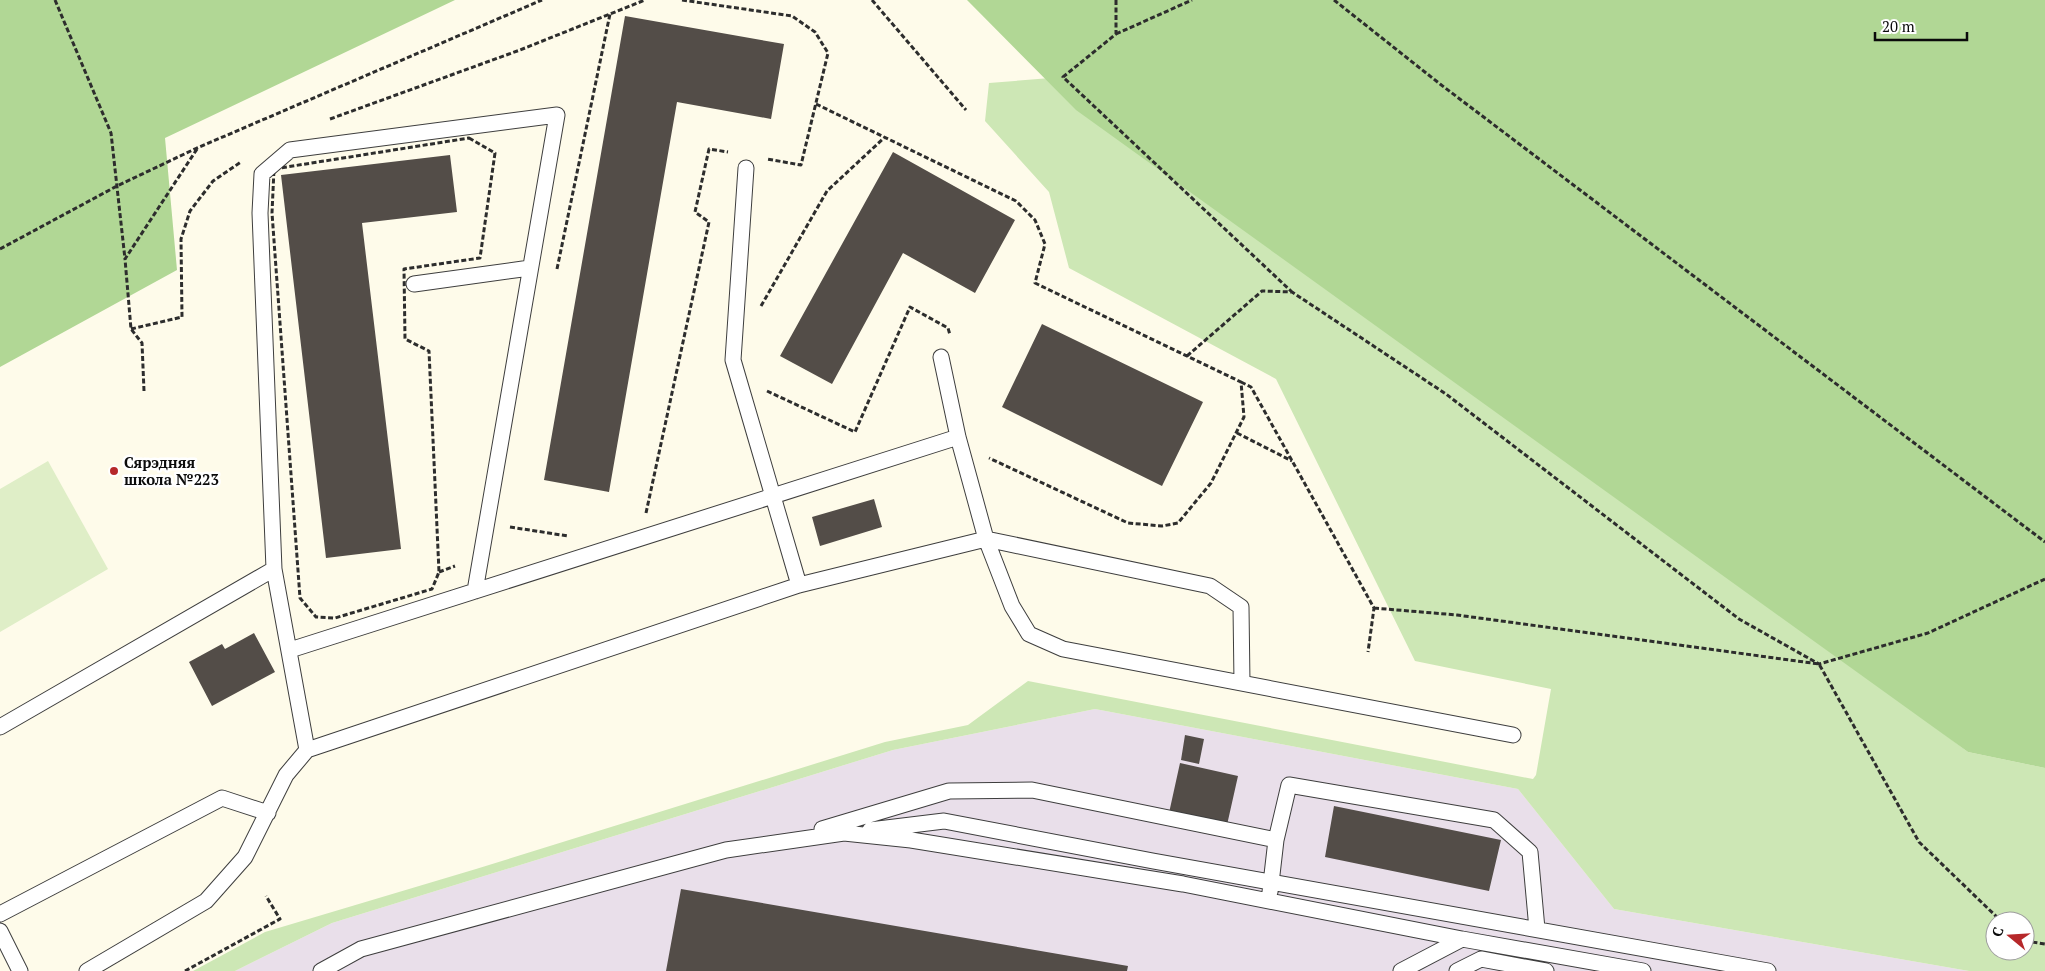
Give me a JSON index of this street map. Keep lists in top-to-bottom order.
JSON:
{
  "places": ["Сярэдняя школа №223"],
  "scale_bar": "20 m",
  "north": "left"
}
